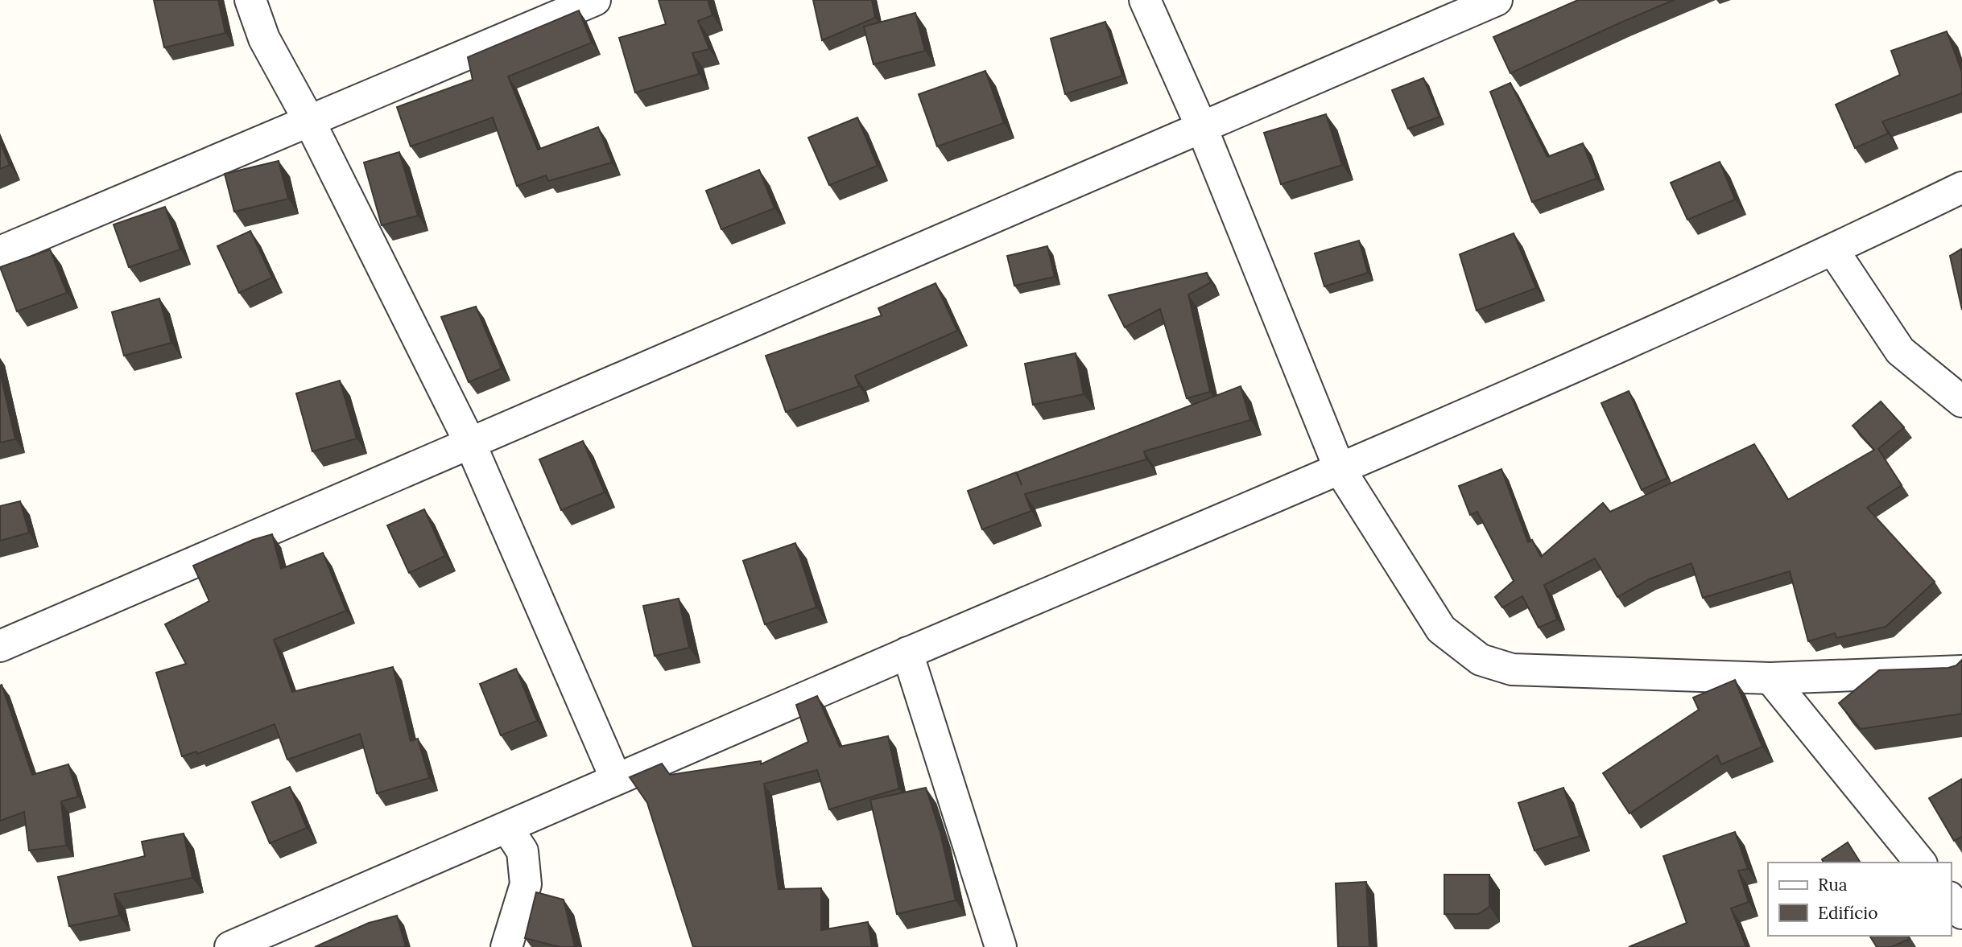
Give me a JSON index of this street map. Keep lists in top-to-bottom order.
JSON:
{
  "legend": ["Rua", "Edifício"]
}
